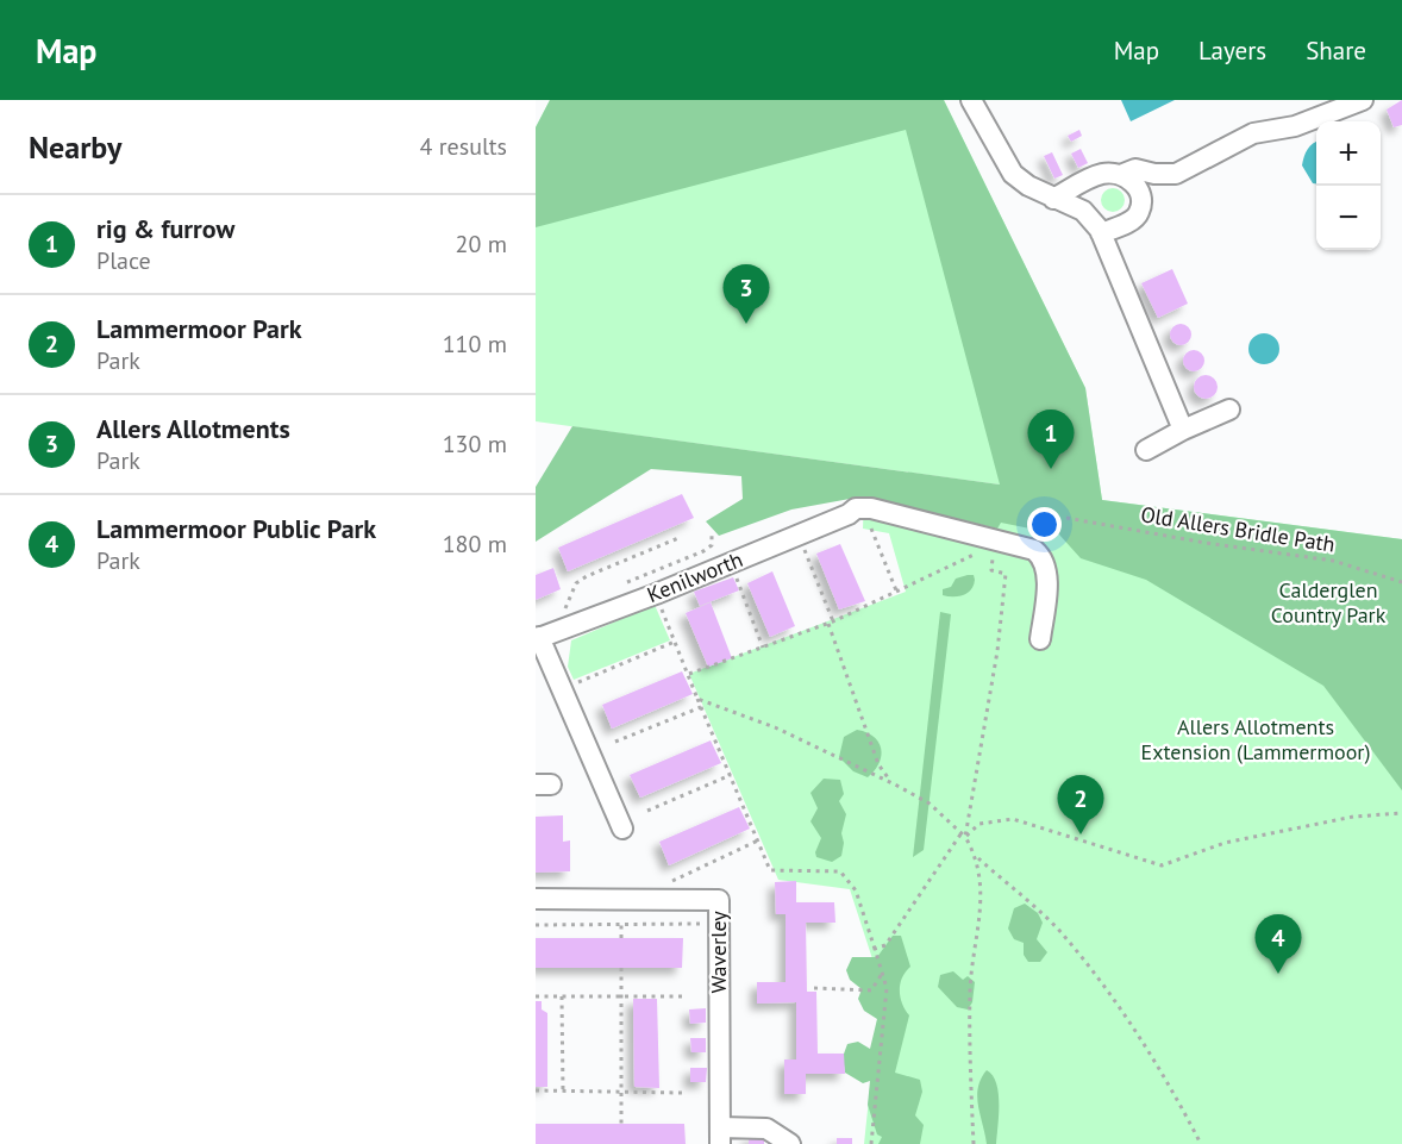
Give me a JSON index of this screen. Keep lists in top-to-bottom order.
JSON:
{
  "streets": {
    "street": ["Kenilworth", "Waverley"],
    "path": ["Old Allers Bridle Path"]
  },
  "parks": ["Calderglen Country Park", "Allers Allotments Extension (Lammermoor)"],
  "page": {
    "header": "Map",
    "nav": ["Map", "Layers", "Share"],
    "heading": ["Nearby", "4 results"],
    "map_buttons": ["+", "−"],
    "list": [
      {
        "mark": "1",
        "name": "rig & furrow",
        "note": "Place",
        "value": "20 m"
      },
      {
        "mark": "2",
        "name": "Lammermoor Park",
        "note": "Park",
        "value": "110 m"
      },
      {
        "mark": "3",
        "name": "Allers Allotments",
        "note": "Park",
        "value": "130 m"
      },
      {
        "mark": "4",
        "name": "Lammermoor Public Park",
        "note": "Park",
        "value": "180 m"
      }
    ],
    "pins": [
      "3",
      "1",
      "2",
      "4"
    ]
  }
}
